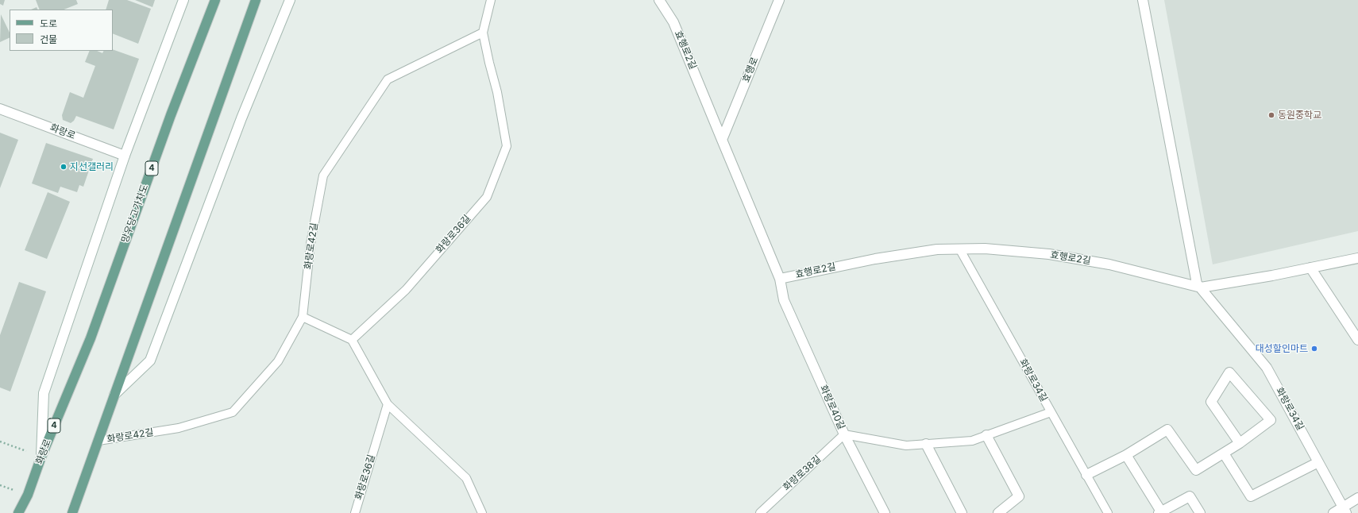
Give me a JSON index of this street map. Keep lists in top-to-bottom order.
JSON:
{
  "streets": {
    "main road": ["화랑로", "4", "망우당고가차도"],
    "street": [
      "효행로2길",
      "효행로",
      "화랑로34길",
      "화랑로40길"
    ],
    "lane": ["화랑로36길", "화랑로42길", "화랑로38길"]
  },
  "crossings": [
    ["효행로2길", "효행로"],
    ["효행로2길", "화랑로34길"],
    ["효행로2길", "화랑로40길"],
    ["화랑로", "망우당고가차도"],
    ["화랑로36길", "화랑로42길"],
    ["화랑로40길", "화랑로38길"]
  ],
  "places": ["동원중학교", "지선갤러리", "대성할인마트"],
  "legend": ["도로", "건물"]
}
